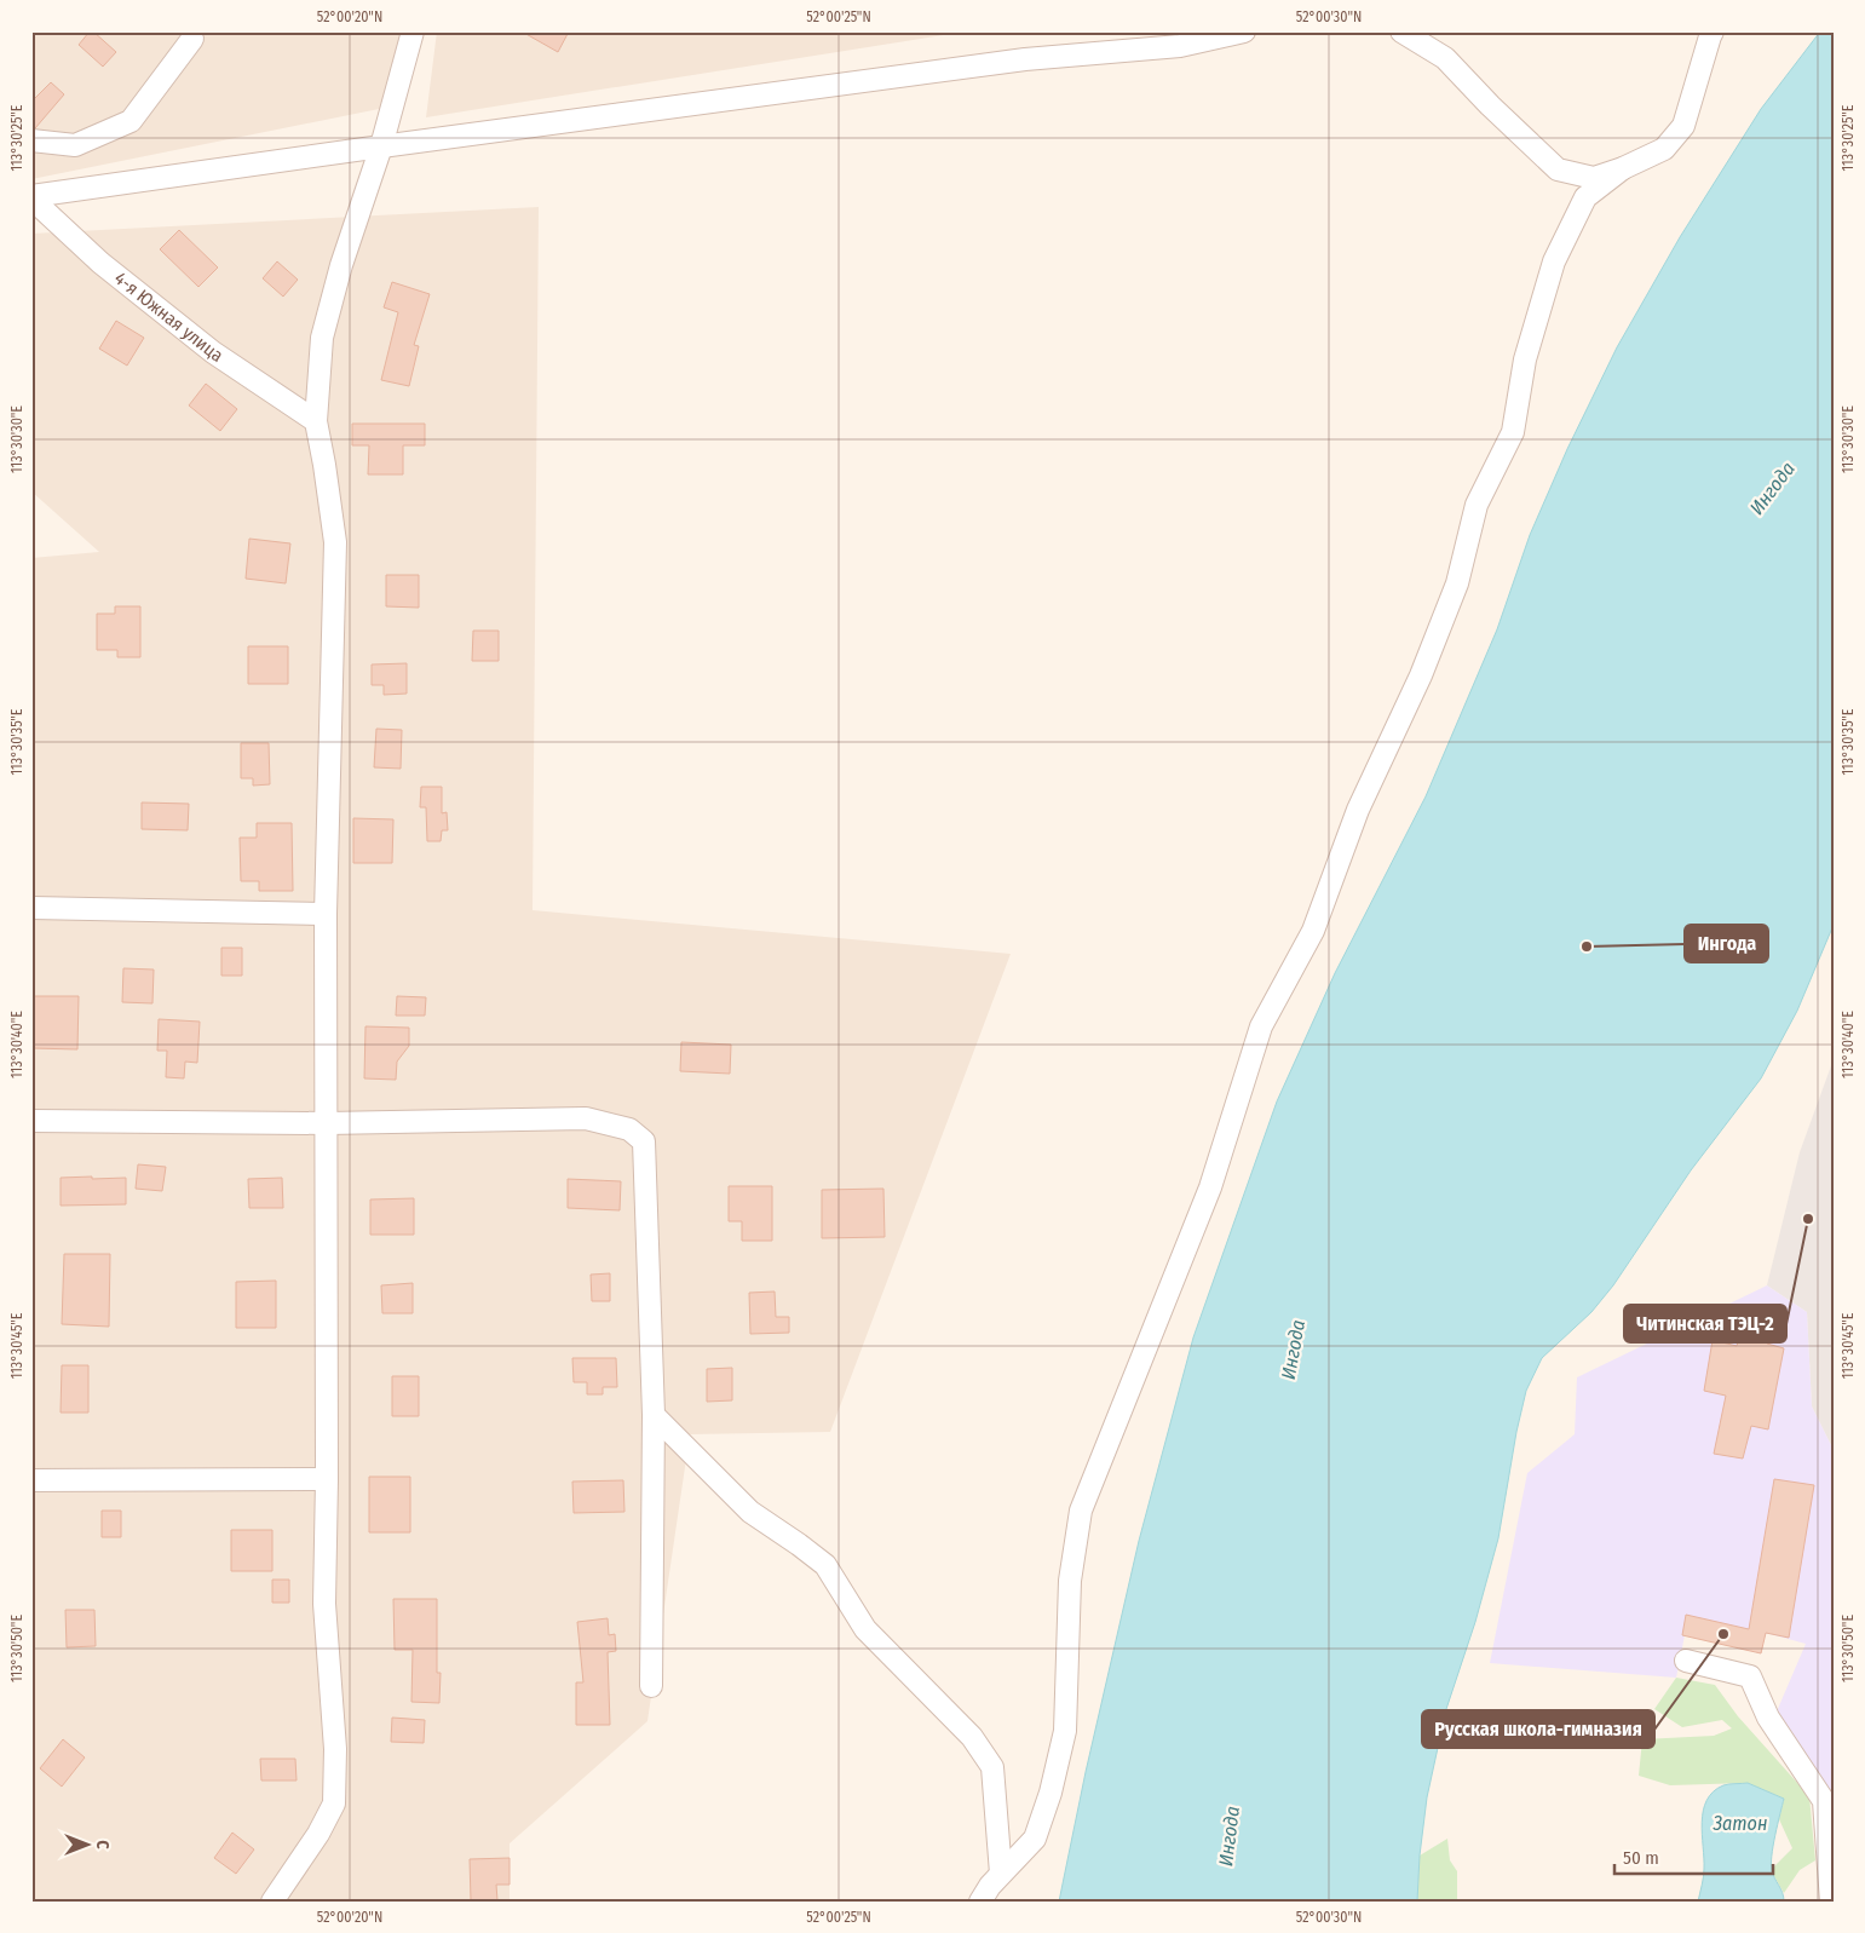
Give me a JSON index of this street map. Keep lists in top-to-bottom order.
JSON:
{
  "streets": {
    "street": ["4-я Южная улица"]
  },
  "water": ["Ингода", "Затон"],
  "places": ["Ингода", "Читинская ТЭЦ-2", "Русская школа-гимназия"],
  "scale_bar": "50 m",
  "north": "right",
  "coordinates": [
    "52°00'20\"N",
    "52°00'25\"N",
    "52°00'30\"N",
    "113°30'25\"E",
    "113°30'30\"E",
    "113°30'35\"E",
    "113°30'40\"E",
    "113°30'45\"E",
    "113°30'50\"E"
  ]
}
